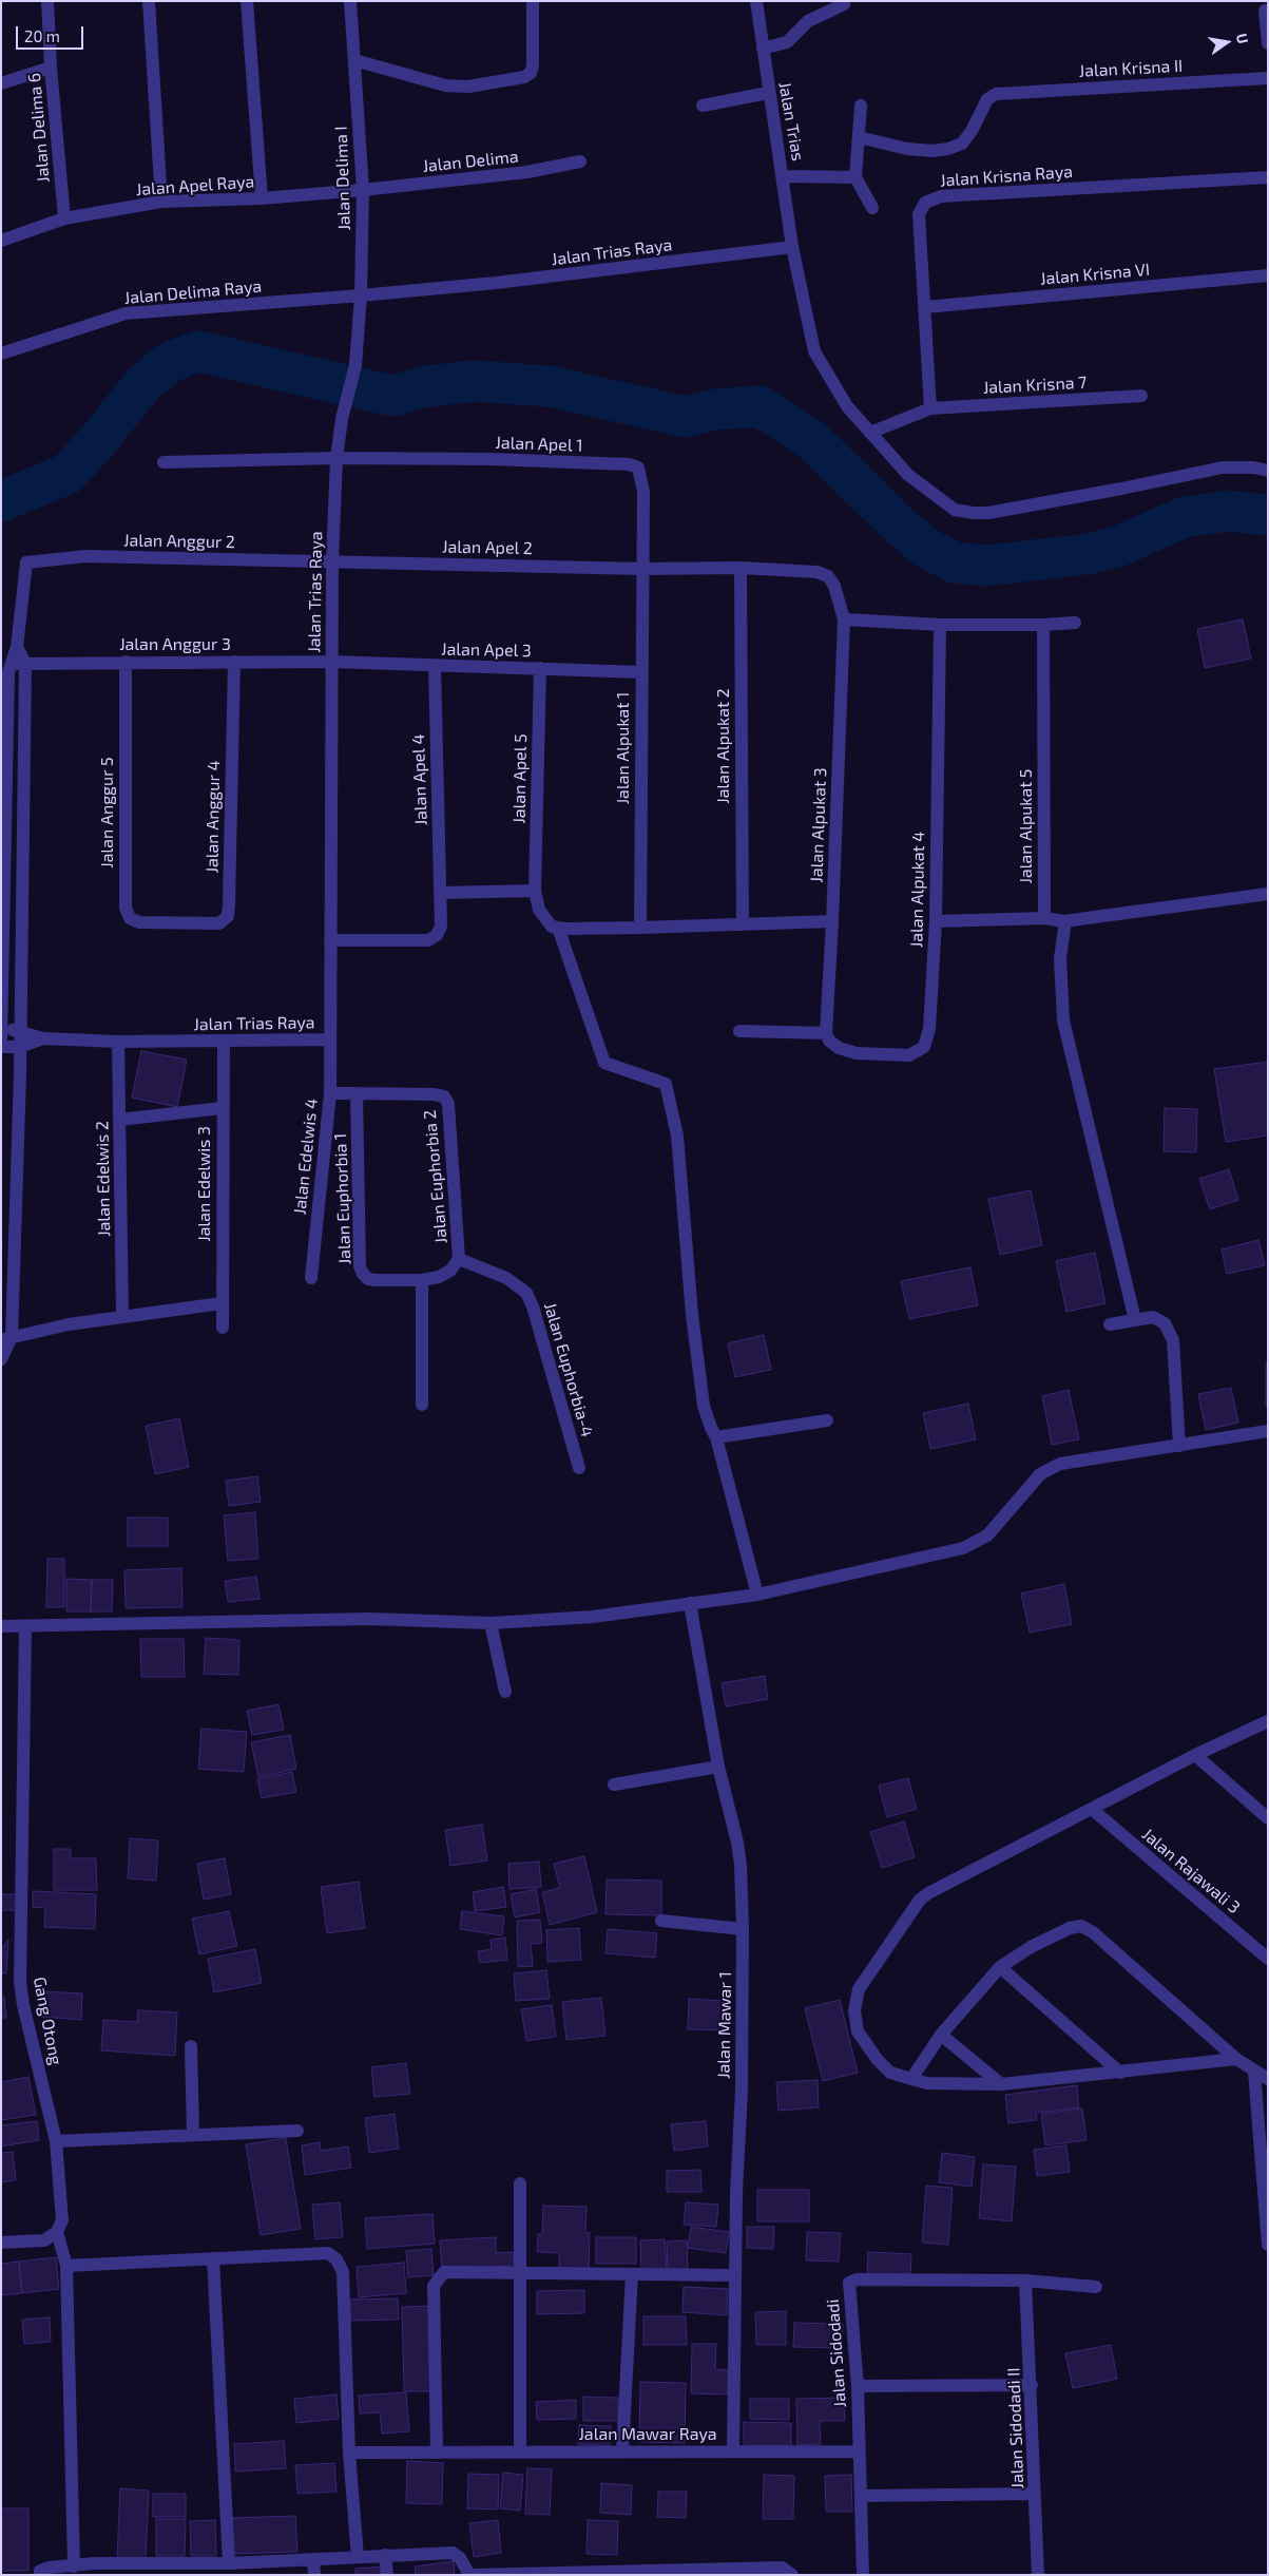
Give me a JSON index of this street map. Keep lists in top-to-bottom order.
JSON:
{
  "streets": {
    "street": [
      "Jalan Krisna II",
      "Jalan Trias",
      "Jalan Delima 6",
      "Jalan Delima",
      "Jalan Krisna Raya",
      "Jalan Delima I",
      "Jalan Apel Raya",
      "Jalan Trias Raya",
      "Jalan Krisna VI",
      "Jalan Delima Raya",
      "Jalan Krisna 7",
      "Jalan Apel 1",
      "Jalan Anggur 2",
      "Jalan Apel 2",
      "Jalan Anggur 3",
      "Jalan Apel 3",
      "Jalan Alpukat 2",
      "Jalan Alpukat 1",
      "Jalan Apel 5",
      "Jalan Apel 4",
      "Jalan Anggur 5",
      "Jalan Anggur 4",
      "Jalan Alpukat 3",
      "Jalan Alpukat 5",
      "Jalan Alpukat 4",
      "Jalan Edelwis 4",
      "Jalan Euphorbia 2",
      "Jalan Edelwis 2",
      "Jalan Edelwis 3",
      "Jalan Euphorbia 1",
      "Jalan Euphorbia-4",
      "Jalan Rajawali 3",
      "Gang Otong",
      "Jalan Mawar 1",
      "Jalan Sidodadi",
      "Jalan Sidodadi II",
      "Jalan Mawar Raya"
    ]
  },
  "crossings": [
    ["Jalan Trias", "Jalan Trias Raya"],
    ["Jalan Delima 6", "Jalan Apel Raya"],
    ["Jalan Delima", "Jalan Delima I"],
    ["Jalan Delima", "Jalan Apel Raya"],
    ["Jalan Krisna Raya", "Jalan Krisna VI"],
    ["Jalan Krisna Raya", "Jalan Krisna 7"],
    ["Jalan Delima I", "Jalan Apel Raya"],
    ["Jalan Delima I", "Jalan Trias Raya"],
    ["Jalan Delima I", "Jalan Delima Raya"],
    ["Jalan Trias Raya", "Jalan Delima Raya"],
    ["Jalan Trias Raya", "Jalan Apel 1"],
    ["Jalan Trias Raya", "Jalan Anggur 2"],
    ["Jalan Trias Raya", "Jalan Apel 2"],
    ["Jalan Trias Raya", "Jalan Anggur 3"],
    ["Jalan Trias Raya", "Jalan Apel 3"],
    ["Jalan Trias Raya", "Jalan Apel 4"],
    ["Jalan Trias Raya", "Jalan Edelwis 4"],
    ["Jalan Trias Raya", "Jalan Edelwis 2"],
    ["Jalan Trias Raya", "Jalan Edelwis 3"],
    ["Jalan Apel 1", "Jalan Apel 2"],
    ["Jalan Apel 1", "Jalan Alpukat 1"],
    ["Jalan Anggur 2", "Jalan Apel 2"],
    ["Jalan Anggur 2", "Jalan Anggur 3"],
    ["Jalan Apel 2", "Jalan Alpukat 2"],
    ["Jalan Apel 2", "Jalan Alpukat 1"],
    ["Jalan Apel 2", "Jalan Alpukat 3"],
    ["Jalan Anggur 3", "Jalan Apel 3"],
    ["Jalan Anggur 3", "Jalan Anggur 5"],
    ["Jalan Anggur 3", "Jalan Anggur 4"],
    ["Jalan Apel 3", "Jalan Alpukat 1"],
    ["Jalan Apel 3", "Jalan Apel 5"],
    ["Jalan Apel 3", "Jalan Apel 4"],
    ["Jalan Alpukat 2", "Jalan Alpukat 3"],
    ["Jalan Anggur 5", "Jalan Anggur 4"],
    ["Jalan Alpukat 3", "Jalan Alpukat 4"],
    ["Jalan Edelwis 4", "Jalan Euphorbia 2"],
    ["Jalan Euphorbia 2", "Jalan Euphorbia 1"],
    ["Jalan Euphorbia 2", "Jalan Euphorbia-4"],
    ["Jalan Mawar 1", "Jalan Mawar Raya"],
    ["Jalan Sidodadi", "Jalan Sidodadi II"],
    ["Jalan Sidodadi", "Jalan Mawar Raya"]
  ],
  "scale_bar": "20 m",
  "north": "right"
}
